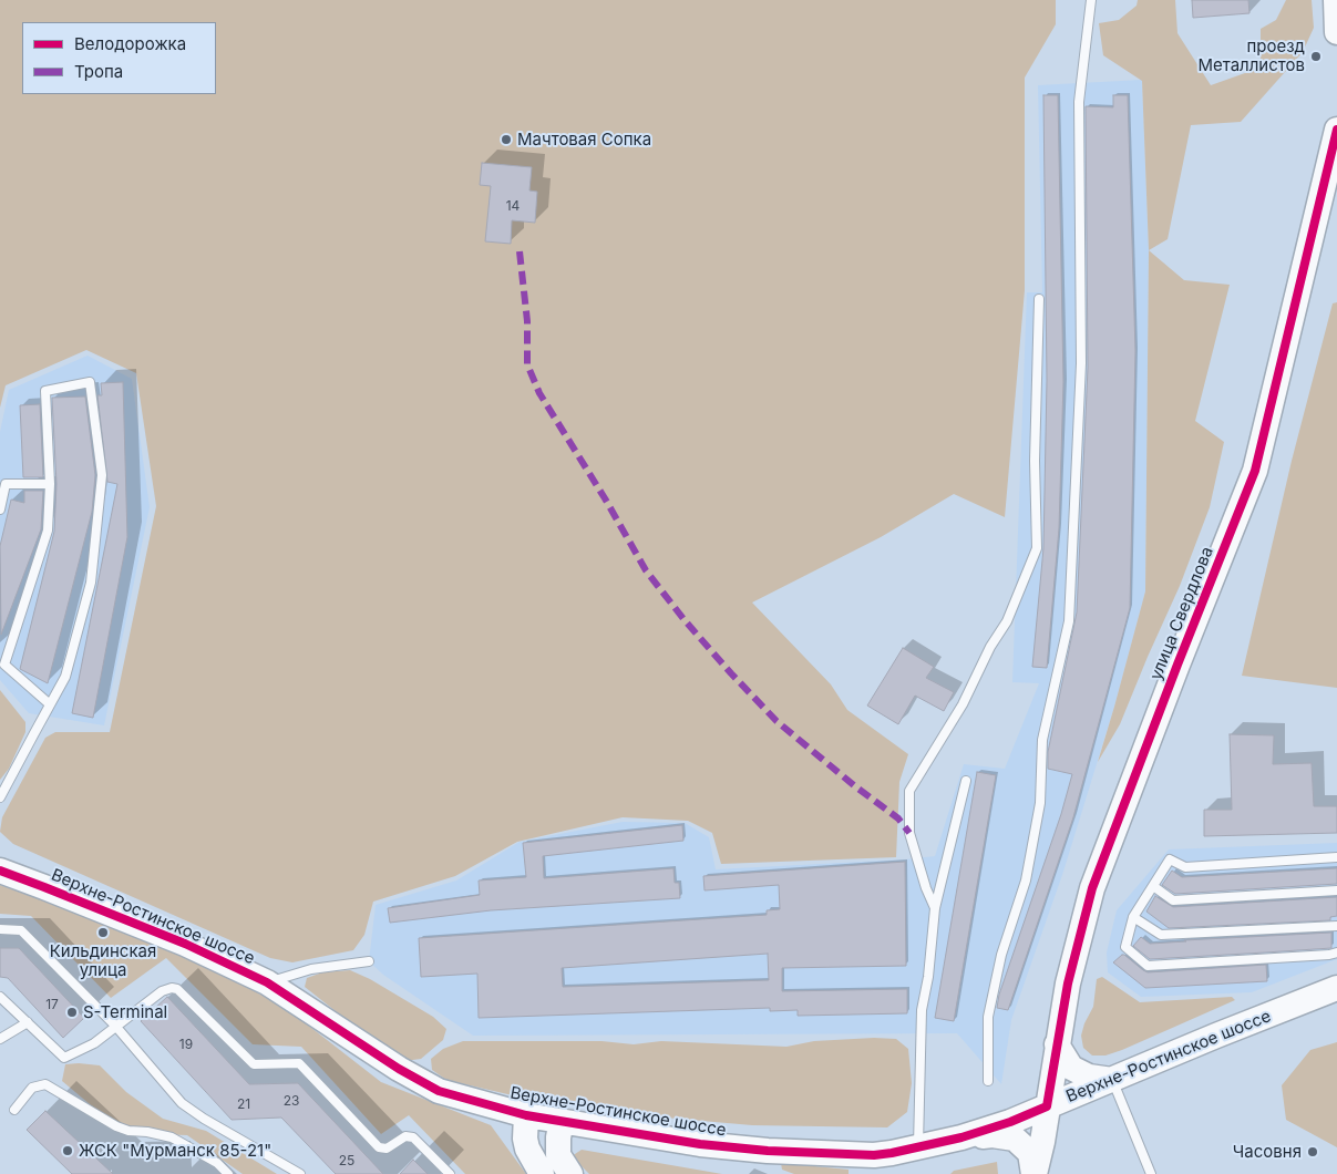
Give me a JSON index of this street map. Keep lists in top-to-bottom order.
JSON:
{
  "streets": {
    "street": ["улица Свердлова", "Верхне-Ростинское шоссе"]
  },
  "crossings": [
    ["улица Свердлова", "Верхне-Ростинское шоссе"]
  ],
  "places": [
    "проезд Металлистов",
    "Мачтовая Сопка",
    "Кильдинская улица",
    "S-Terminal",
    "ЖСК \"Мурманск 85-21\"",
    "Часовня"
  ],
  "house_numbers": [
    "14",
    "17",
    "19",
    "23",
    "21",
    "25"
  ],
  "legend": ["Велодорожка", "Тропа"]
}
